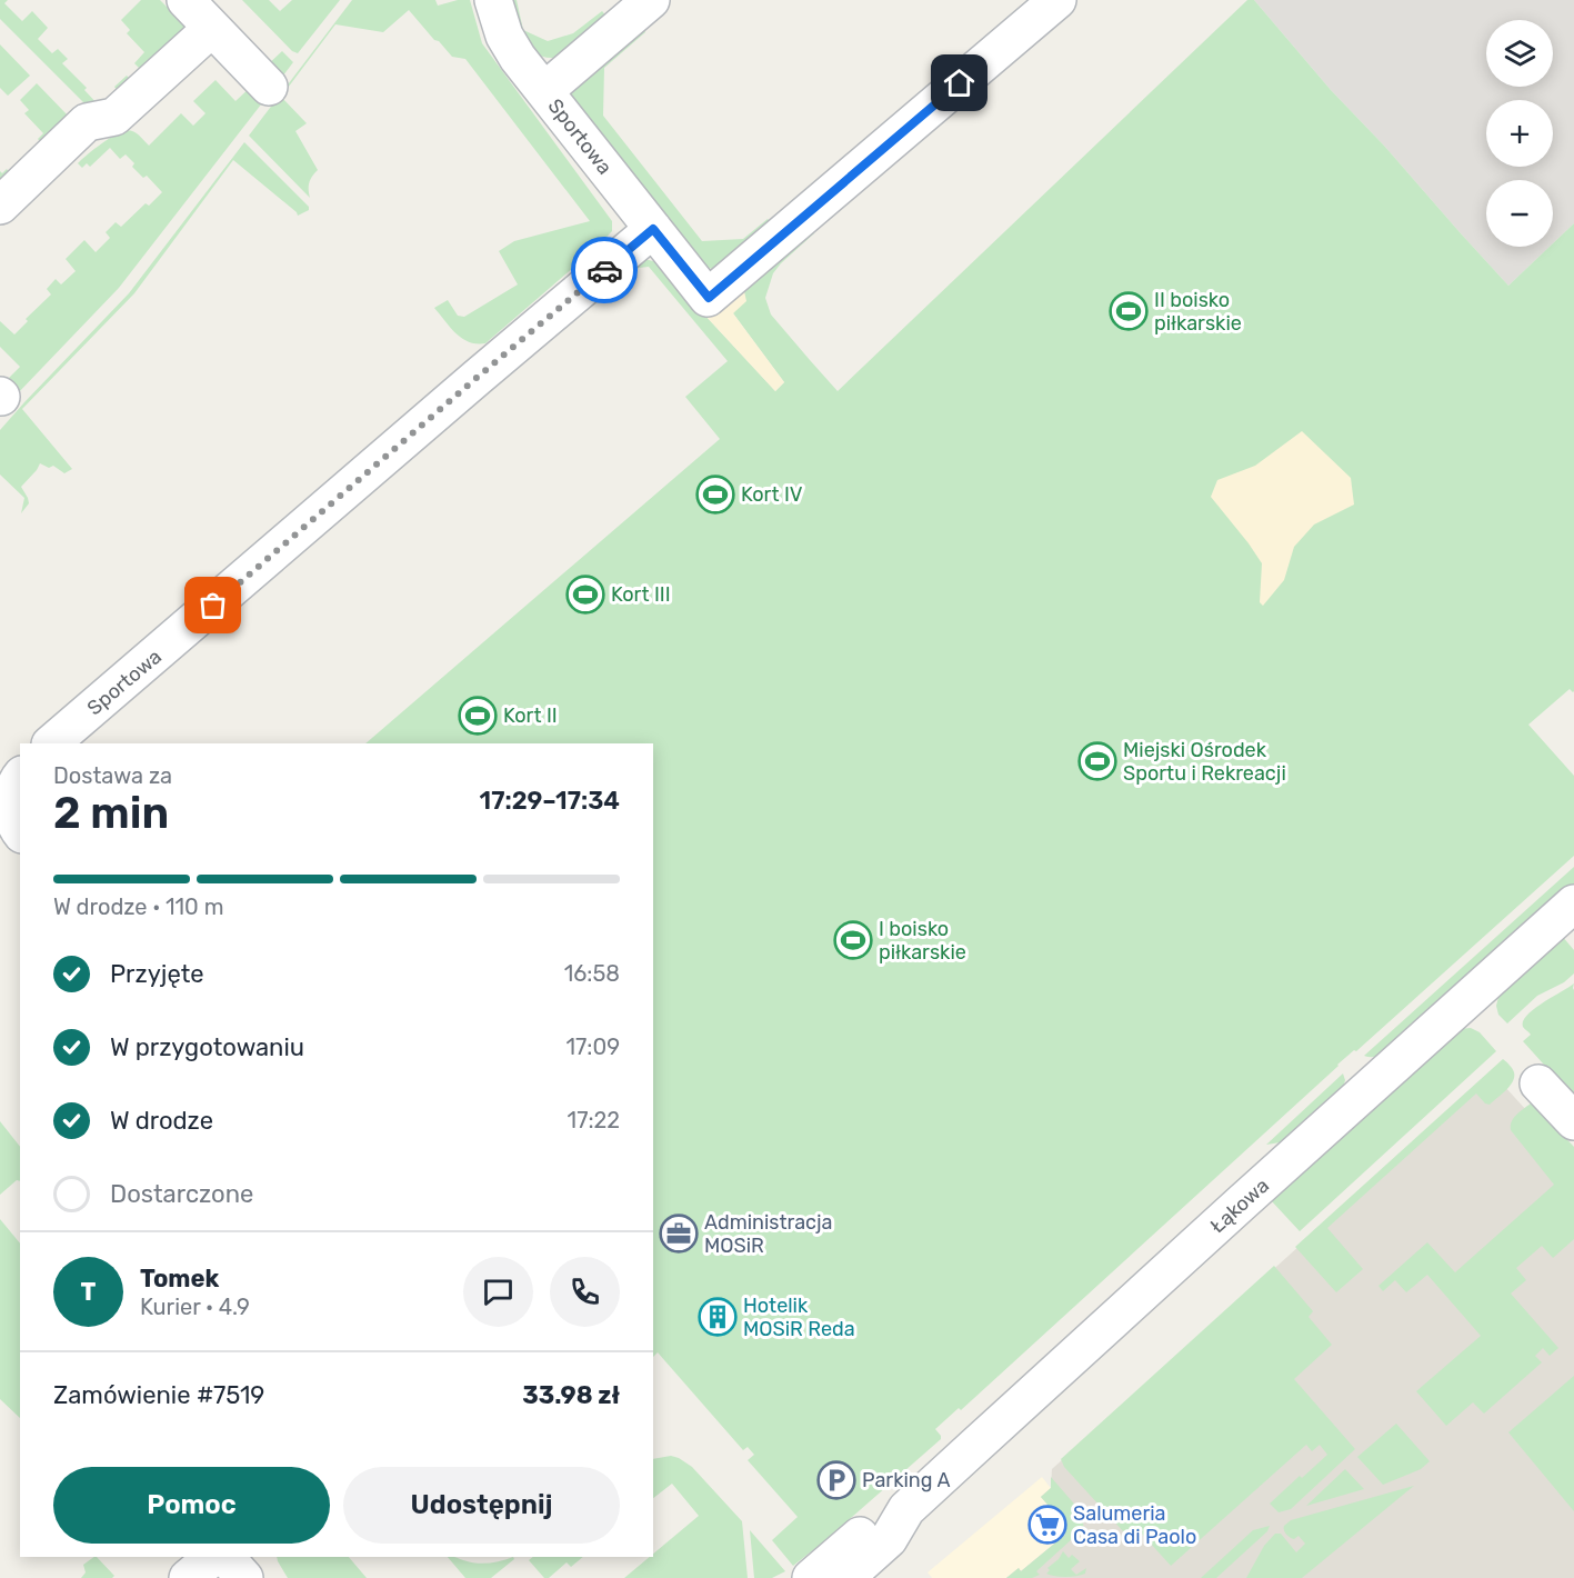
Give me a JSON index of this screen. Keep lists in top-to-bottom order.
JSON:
{
  "streets": {
    "street": ["Sportowa", "Łąkowa"]
  },
  "places": {
    "sports": [
      "II boisko piłkarskie",
      "Kort IV",
      "Kort III",
      "Kort II",
      "Miejski Ośrodek Sportu i Rekreacji",
      "I boisko piłkarskie"
    ],
    "office": ["Administracja MOSiR"],
    "building": ["Hotelik MOSiR Reda"],
    "parking": ["Parking A"],
    "supermarket": ["Salumeria Casa di Paolo"]
  },
  "page": {
    "map_buttons": ["+", "−"],
    "heading": ["2 min", "Dostawa za", "17:29–17:34"],
    "panel": [
      "Tomek",
      "Kurier · 4.9",
      "Zamówienie #7519",
      "33.98 zł"
    ],
    "bar": "W drodze · 110 m",
    "list": [
      ["Przyjęte", "16:58"],
      ["W przygotowaniu", "17:09"],
      ["W drodze", "17:22"],
      "Dostarczone"
    ],
    "round": "T",
    "buttons": ["Pomoc", "Udostępnij"]
  }
}
